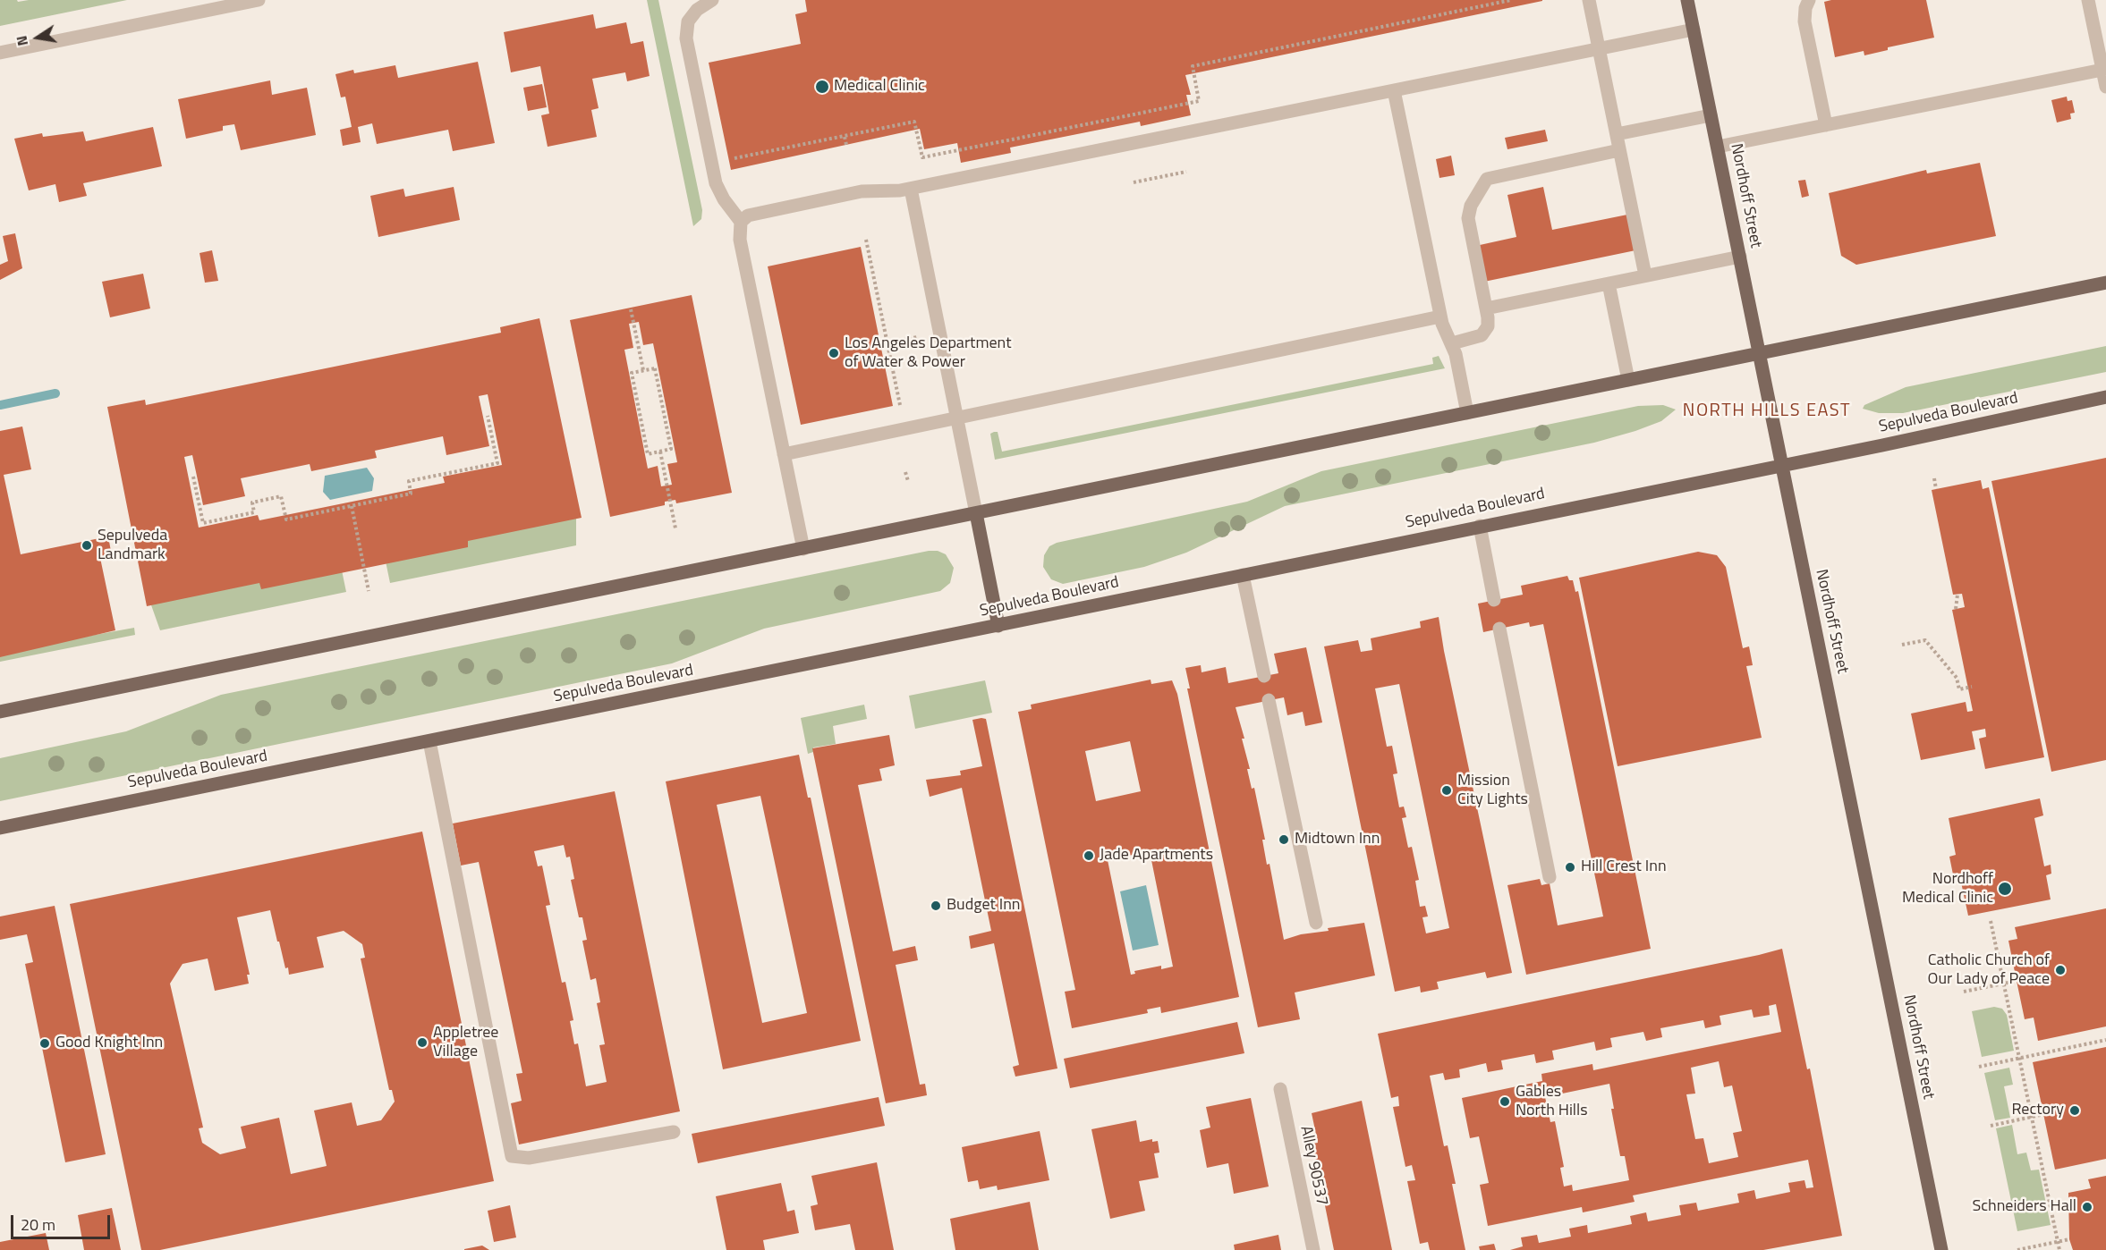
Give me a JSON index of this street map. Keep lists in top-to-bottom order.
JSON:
{
  "streets": {
    "main road": ["Nordhoff Street", "Sepulveda Boulevard"],
    "street": ["Alley 90537"]
  },
  "crossings": [
    ["Nordhoff Street", "Sepulveda Boulevard"]
  ],
  "districts": ["NORTH HILLS EAST"],
  "places": [
    "Medical Clinic",
    "Los Angeles Department of Water & Power",
    "Sepulveda Landmark",
    "Mission City Lights",
    "Midtown Inn",
    "Jade Apartments",
    "Hill Crest Inn",
    "Nordhoff Medical Clinic",
    "Budget Inn",
    "Catholic Church of Our Lady of Peace",
    "Appletree Village",
    "Good Knight Inn",
    "Gables North Hills",
    "Rectory",
    "Schneiders Hall"
  ],
  "scale_bar": "20 m",
  "north": "left"
}
